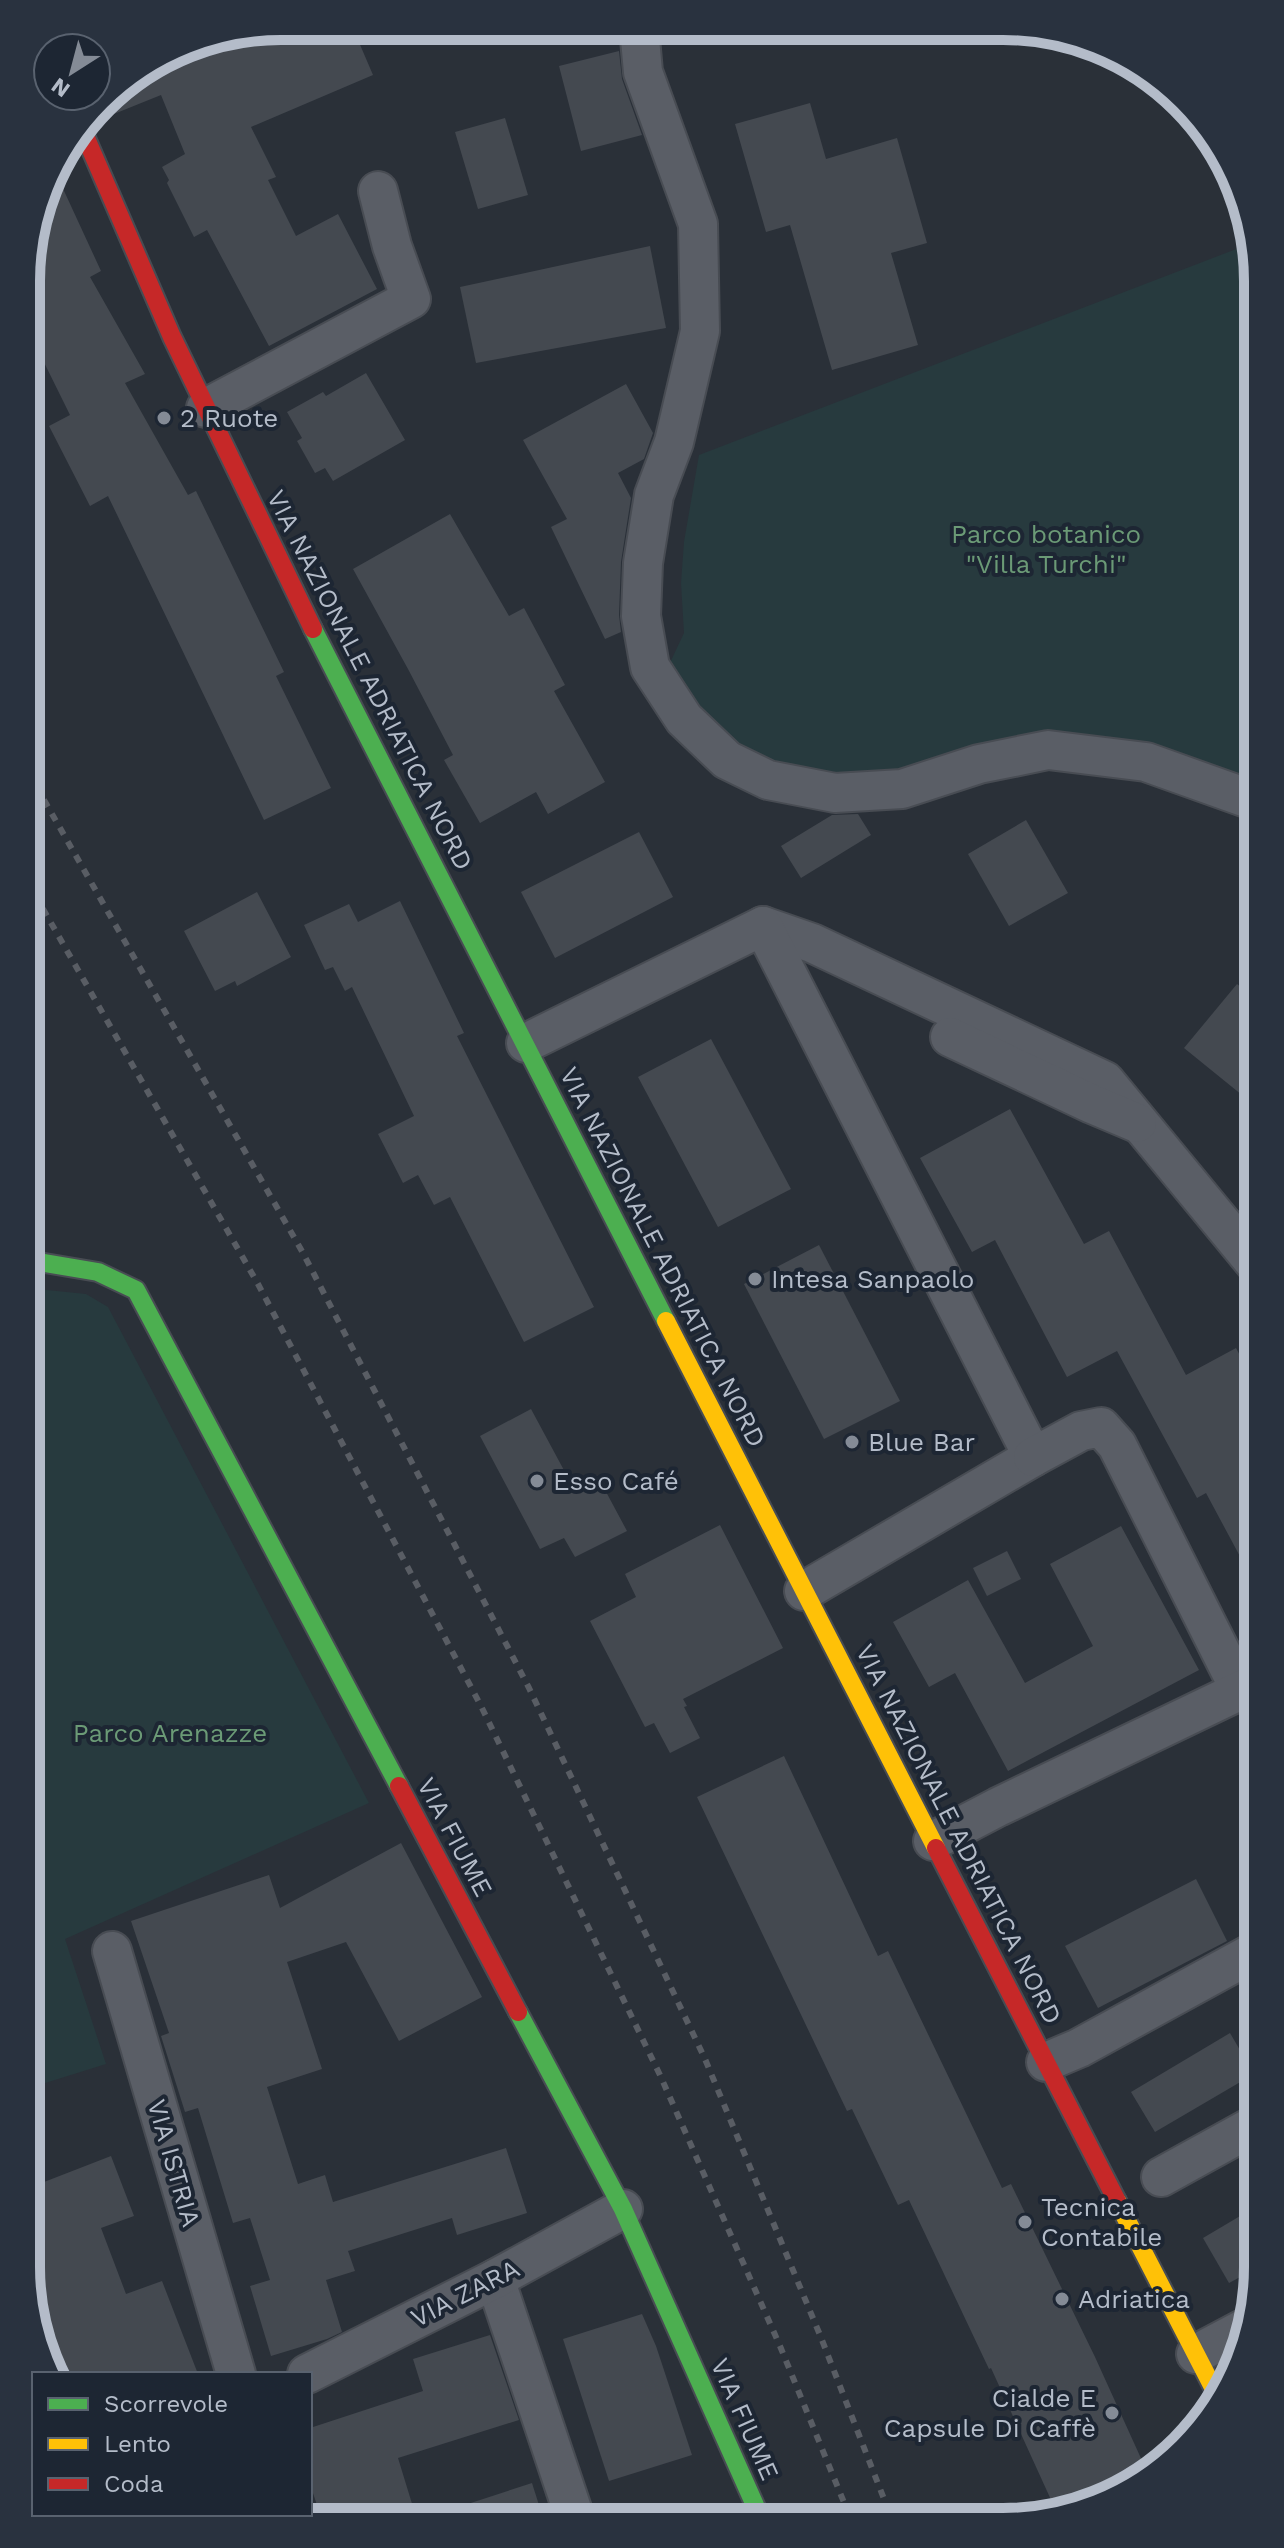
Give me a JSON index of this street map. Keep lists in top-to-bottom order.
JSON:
{
  "streets": {
    "main road": ["VIA NAZIONALE ADRIATICA NORD", "VIA FIUME"],
    "street": ["VIA ISTRIA", "VIA ZARA"]
  },
  "crossings": [
    ["VIA FIUME", "VIA ZARA"]
  ],
  "parks": ["Parco botanico \"Villa Turchi\"", "Parco Arenazze"],
  "places": [
    "2 Ruote",
    "Intesa Sanpaolo",
    "Blue Bar",
    "Esso Café",
    "Tecnica Contabile",
    "Adriatica",
    "Cialde E Capsule Di Caffè"
  ],
  "legend": ["Scorrevole", "Lento", "Coda"],
  "north": "bottom left"
}
